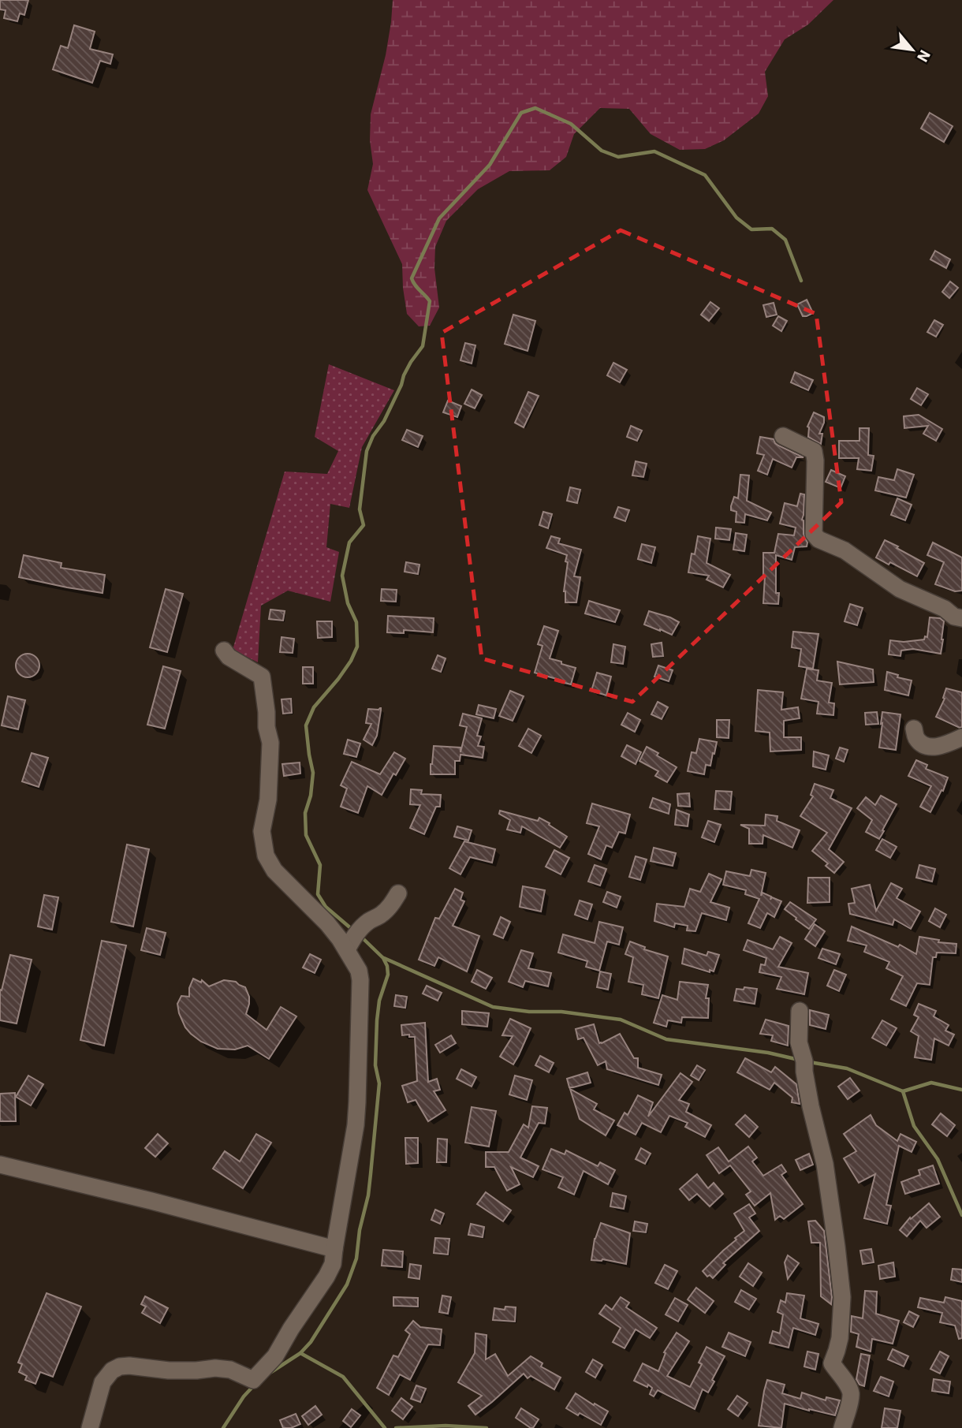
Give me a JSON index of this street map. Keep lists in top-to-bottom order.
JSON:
{
  "north": "bottom right"
}
